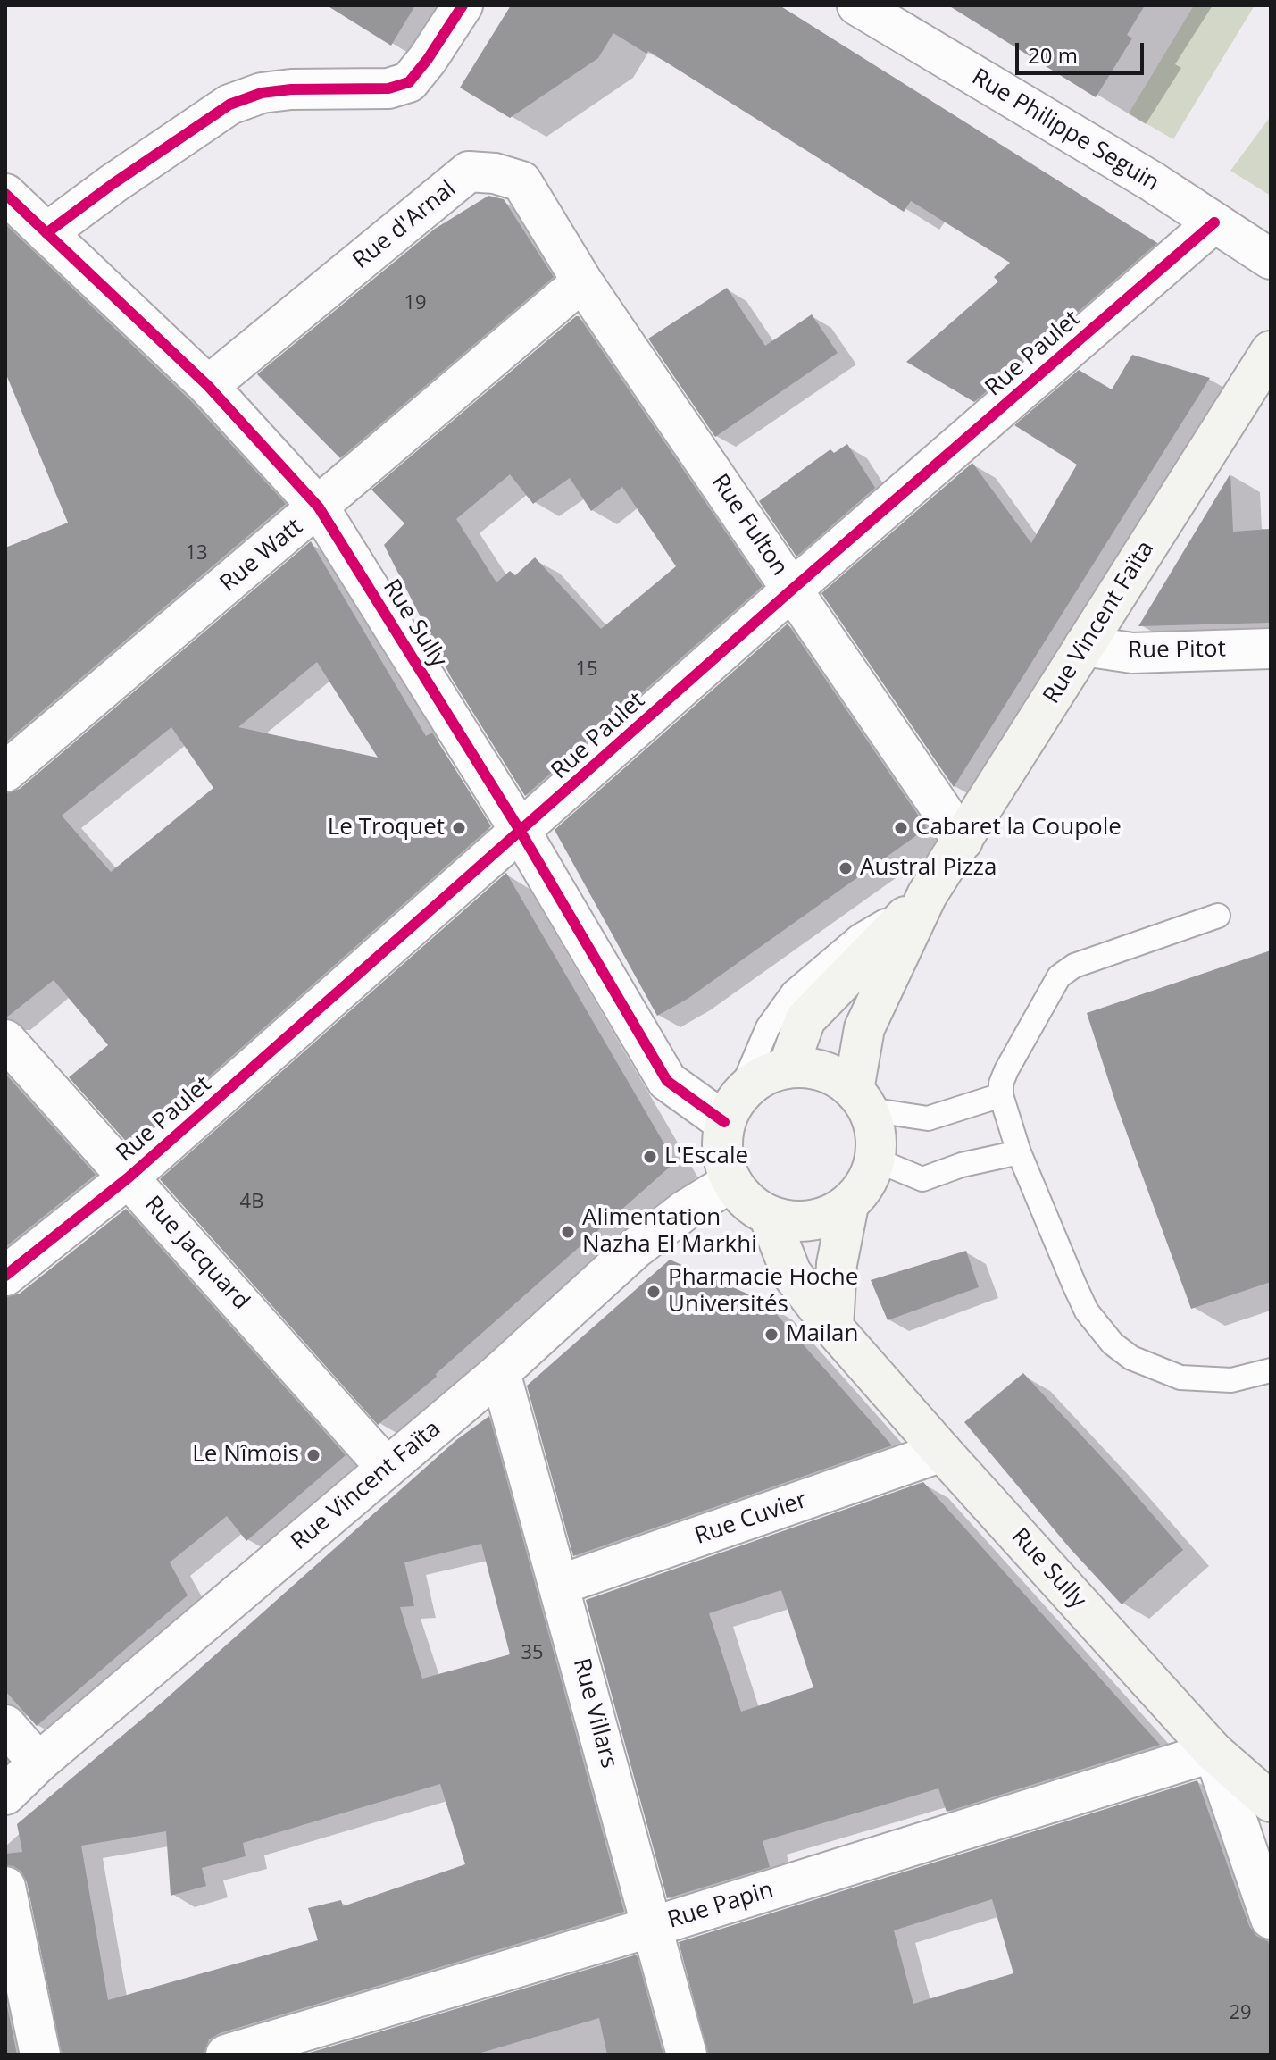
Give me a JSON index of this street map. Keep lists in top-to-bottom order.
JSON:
{
  "streets": {
    "main road": ["Rue Vincent Faïta", "Rue Sully"],
    "street": [
      "Rue Philippe Seguin",
      "Rue d'Arnal",
      "Rue Paulet",
      "Rue Fulton",
      "Rue Watt",
      "Rue Pitot",
      "Rue Jacquard",
      "Rue Cuvier",
      "Rue Villars",
      "Rue Papin"
    ]
  },
  "crossings": [
    ["Rue Philippe Seguin", "Rue Paulet"],
    ["Rue d'Arnal", "Rue Fulton"],
    ["Rue d'Arnal", "Rue Watt"],
    ["Rue d'Arnal", "Rue Sully"],
    ["Rue Paulet", "Rue Fulton"],
    ["Rue Paulet", "Rue Sully"],
    ["Rue Paulet", "Rue Jacquard"],
    ["Rue Fulton", "Rue Watt"],
    ["Rue Fulton", "Rue Vincent Faïta"],
    ["Rue Watt", "Rue Sully"],
    ["Rue Vincent Faïta", "Rue Sully"],
    ["Rue Vincent Faïta", "Rue Pitot"],
    ["Rue Vincent Faïta", "Rue Jacquard"],
    ["Rue Vincent Faïta", "Rue Villars"],
    ["Rue Sully", "Rue Cuvier"],
    ["Rue Sully", "Rue Papin"],
    ["Rue Cuvier", "Rue Villars"],
    ["Rue Villars", "Rue Papin"]
  ],
  "places": [
    "Le Troquet",
    "Cabaret la Coupole",
    "Austral Pizza",
    "L'Escale",
    "Alimentation Nazha El Markhi",
    "Pharmacie Hoche Universités",
    "Mailan",
    "Le Nîmois"
  ],
  "house_numbers": [
    "19",
    "13",
    "15",
    "4B",
    "35",
    "29"
  ],
  "scale_bar": "20 m"
}
